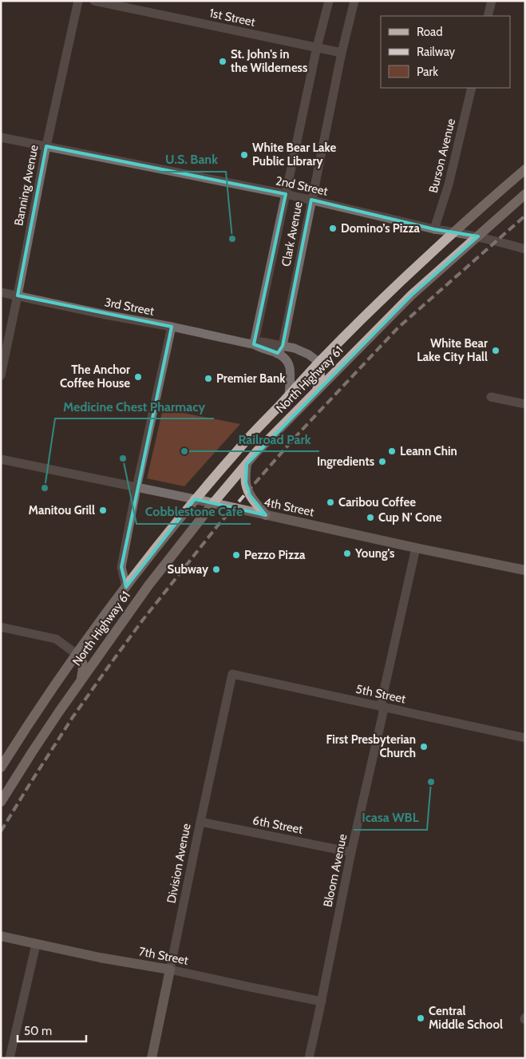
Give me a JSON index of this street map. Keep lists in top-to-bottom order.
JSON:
{
  "streets": {
    "main road": ["North Highway 61"],
    "street": [
      "1st Street",
      "Burson Avenue",
      "Banning Avenue",
      "2nd Street",
      "Clark Avenue",
      "3rd Street",
      "4th Street",
      "5th Street",
      "6th Street",
      "Division Avenue",
      "Bloom Avenue",
      "7th Street"
    ]
  },
  "crossings": [
    ["1st Street", "Clark Avenue"],
    ["Burson Avenue", "2nd Street"],
    ["Banning Avenue", "2nd Street"],
    ["Banning Avenue", "3rd Street"],
    ["2nd Street", "Clark Avenue"],
    ["2nd Street", "North Highway 61"],
    ["Clark Avenue", "3rd Street"],
    ["3rd Street", "North Highway 61"],
    ["North Highway 61", "4th Street"],
    ["4th Street", "Bloom Avenue"],
    ["5th Street", "Division Avenue"],
    ["5th Street", "Bloom Avenue"],
    ["6th Street", "Division Avenue"],
    ["6th Street", "Bloom Avenue"],
    ["Division Avenue", "7th Street"],
    ["Bloom Avenue", "7th Street"]
  ],
  "places": [
    "St. John's in the Wilderness",
    "White Bear Lake Public Library",
    "Domino’s Pizza",
    "U.S. Bank",
    "White Bear Lake City Hall",
    "The Anchor Coffee House",
    "Premier Bank",
    "Railroad Park",
    "Leann Chin",
    "Cobblestone Cafe",
    "Ingredients",
    "Medicine Chest Pharmacy",
    "Caribou Coffee",
    "Manitou Grill",
    "Cup N' Cone",
    "Young's",
    "Pezzo Pizza",
    "Subway",
    "First Presbyterian Church",
    "Icasa WBL",
    "Central Middle School"
  ],
  "legend": ["Road", "Railway", "Park"],
  "scale_bar": "50 m"
}
